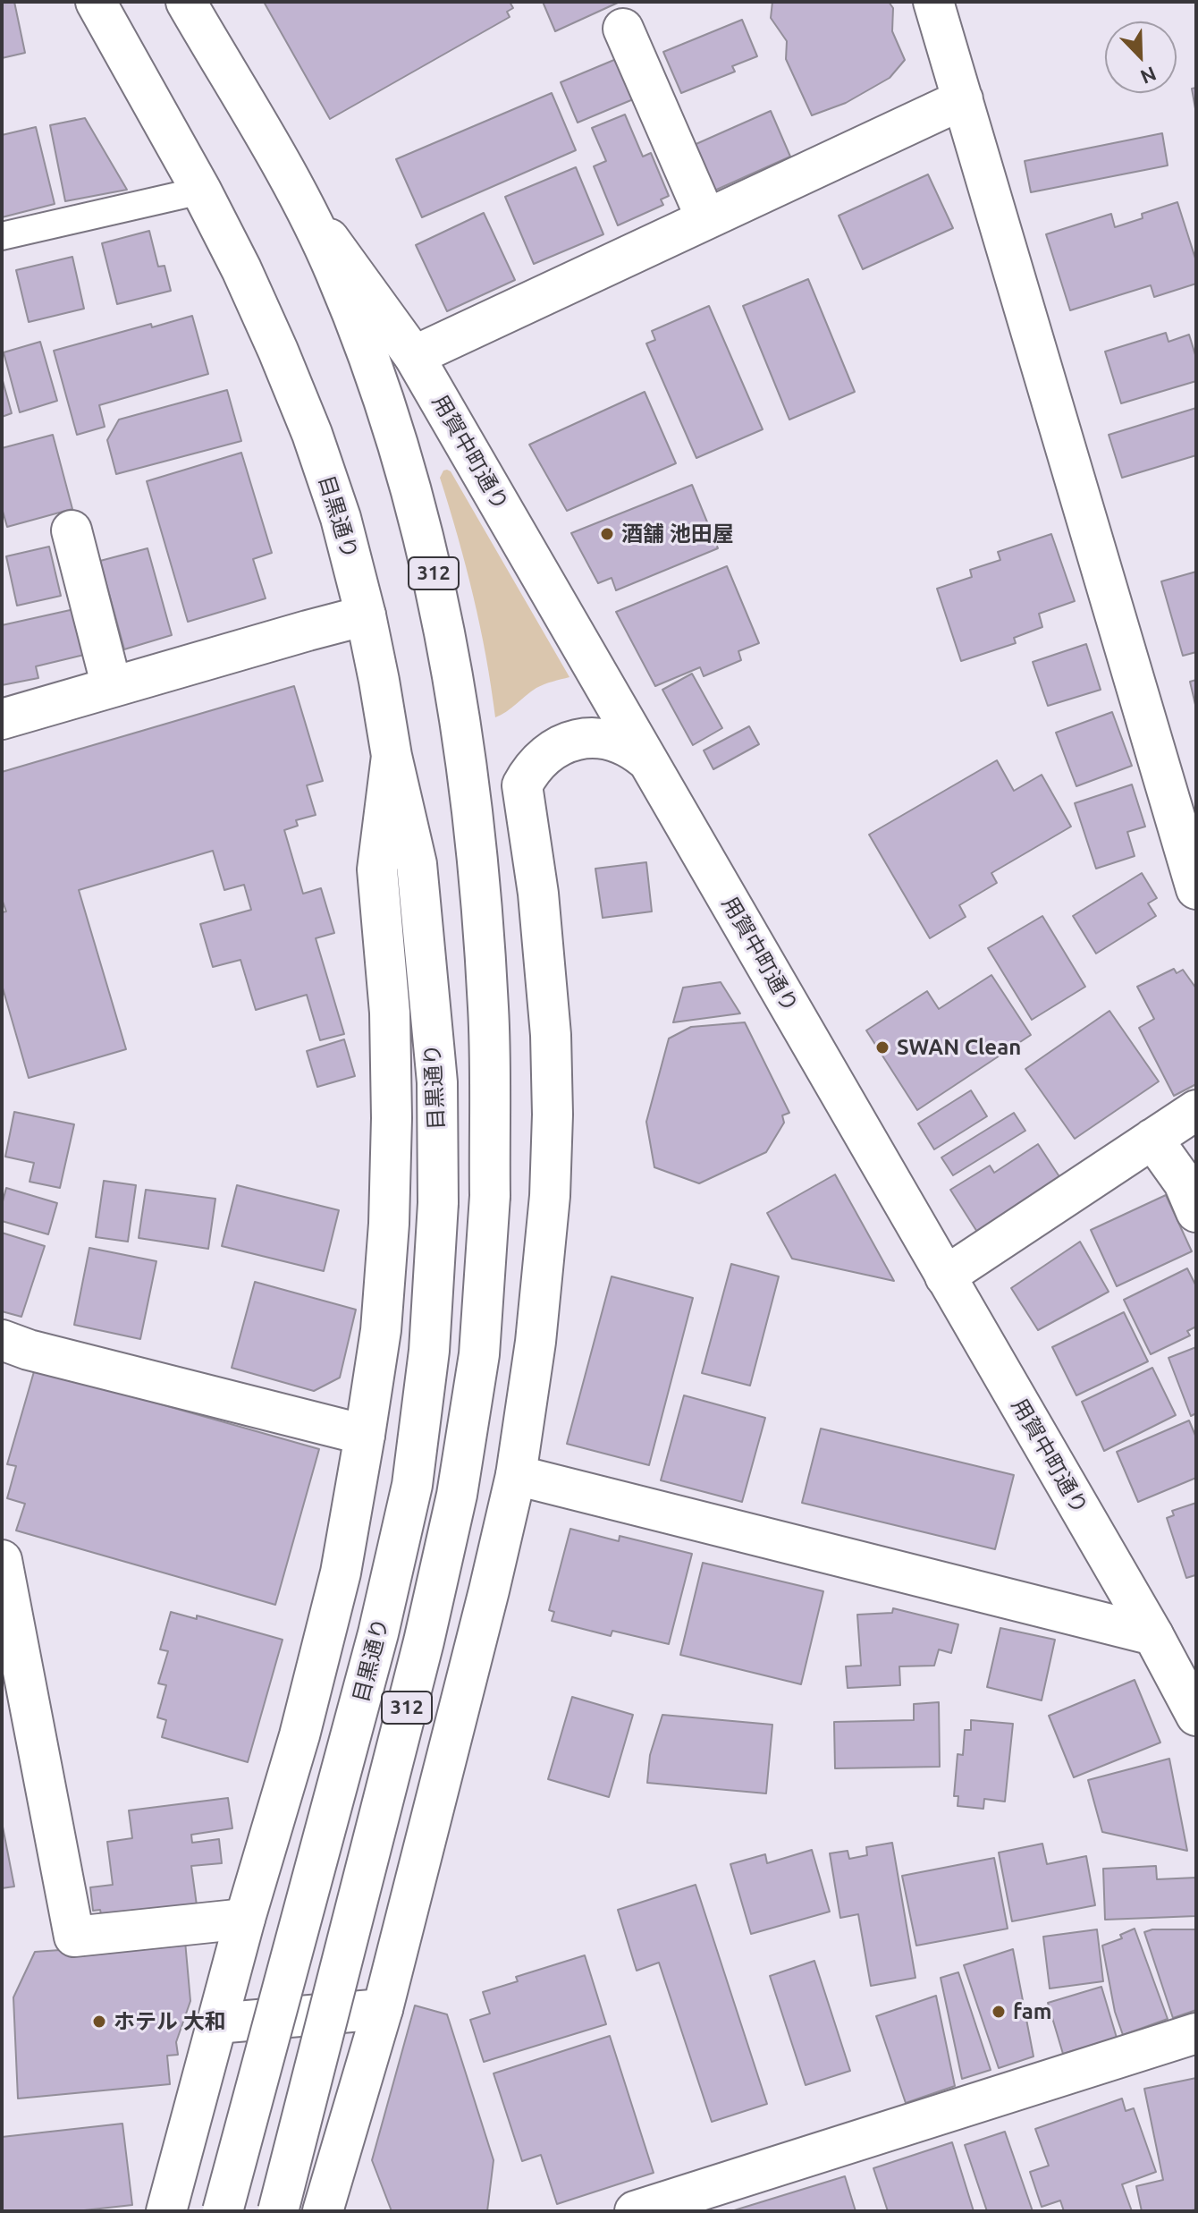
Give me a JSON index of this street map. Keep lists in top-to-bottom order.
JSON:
{
  "streets": {
    "main road": ["用賀中町通り", "目黒通り", "312"]
  },
  "crossings": [
    ["用賀中町通り", "312"]
  ],
  "places": [
    "酒舗 池田屋",
    "SWAN Clean",
    "fam",
    "ホテル 大和"
  ],
  "north": "bottom right"
}
